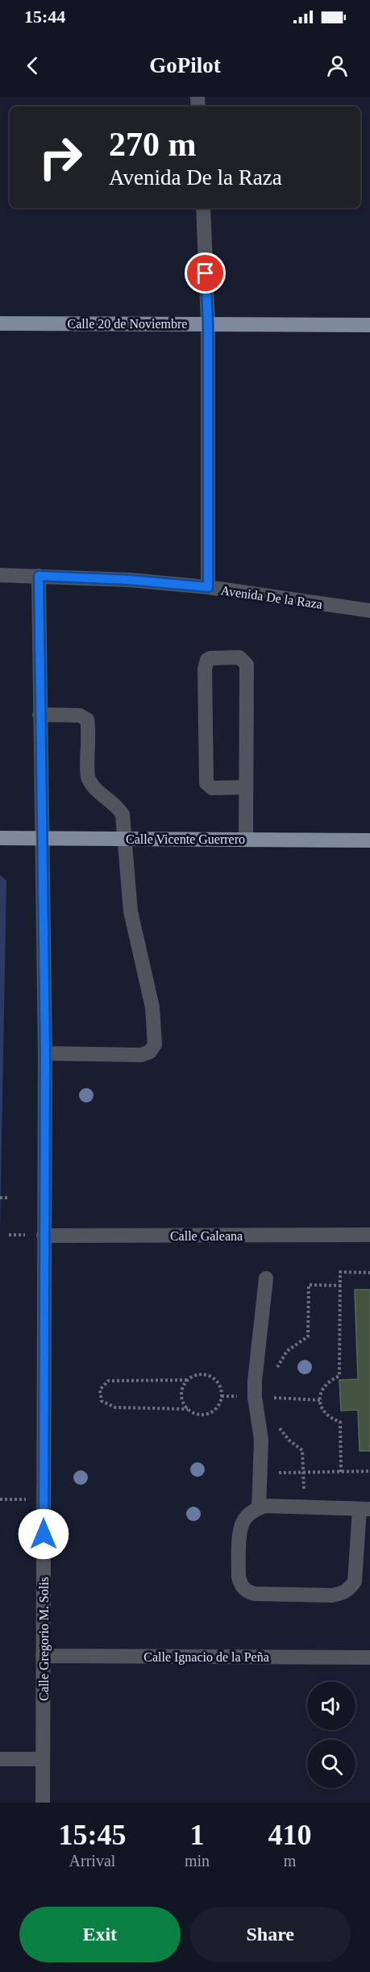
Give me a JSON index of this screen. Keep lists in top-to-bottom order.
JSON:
{
  "streets": {
    "main road": ["Calle 20 de Noviembre", "Calle Vicente Guerrero"],
    "street": [
      "Avenida De la Raza",
      "Calle Galeana",
      "Calle Gregorio M. Solis",
      "Calle Ignacio de la Peña"
    ]
  },
  "crossings": [
    ["Avenida De la Raza", "Calle Gregorio M. Solis"],
    ["Calle Vicente Guerrero", "Calle Gregorio M. Solis"],
    ["Calle Galeana", "Calle Gregorio M. Solis"],
    ["Calle Gregorio M. Solis", "Calle Ignacio de la Peña"]
  ],
  "page": {
    "status": "15:44",
    "header": "GoPilot",
    "turn": ["270 m", "Avenida De la Raza"],
    "eta": [
      "15:45",
      "Arrival",
      "1",
      "min",
      "410",
      "m"
    ],
    "buttons": ["Exit", "Share"]
  }
}
